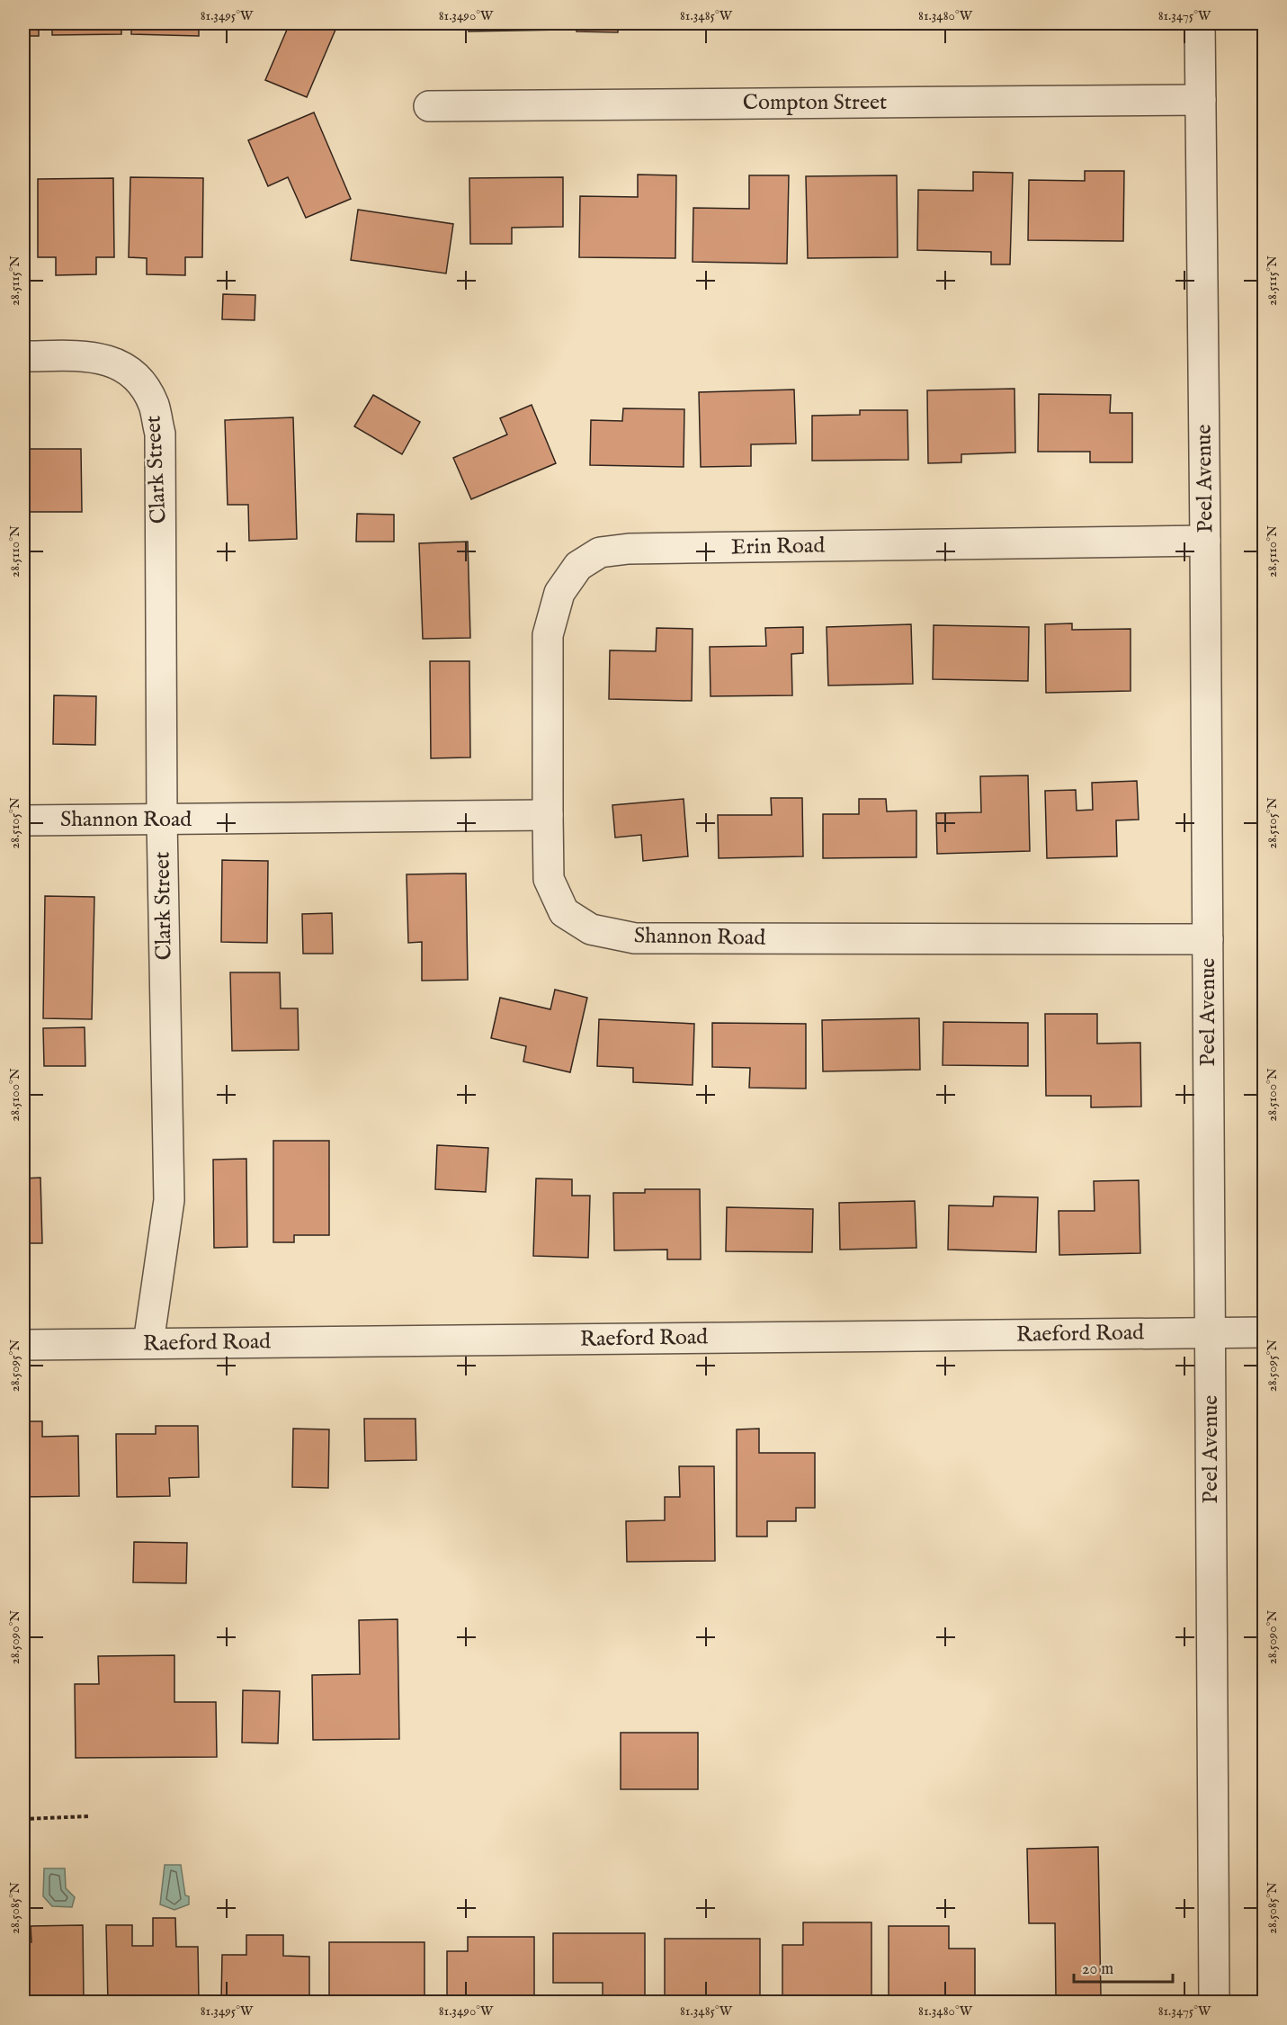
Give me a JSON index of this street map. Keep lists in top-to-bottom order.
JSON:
{
  "streets": {
    "street": [
      "Compton Street",
      "Clark Street",
      "Peel Avenue",
      "Erin Road",
      "Shannon Road",
      "Raeford Road"
    ]
  },
  "crossings": [
    ["Compton Street", "Peel Avenue"],
    ["Clark Street", "Shannon Road"],
    ["Clark Street", "Raeford Road"],
    ["Peel Avenue", "Erin Road"],
    ["Peel Avenue", "Shannon Road"],
    ["Peel Avenue", "Raeford Road"],
    ["Erin Road", "Shannon Road"]
  ],
  "scale_bar": "20 m",
  "coordinates": [
    "81.3495°W",
    "81.3490°W",
    "81.3485°W",
    "81.3480°W",
    "81.3475°W",
    "28.5115°N",
    "28.5110°N",
    "28.5105°N",
    "28.5100°N",
    "28.5095°N",
    "28.5090°N",
    "28.5085°N"
  ]
}
